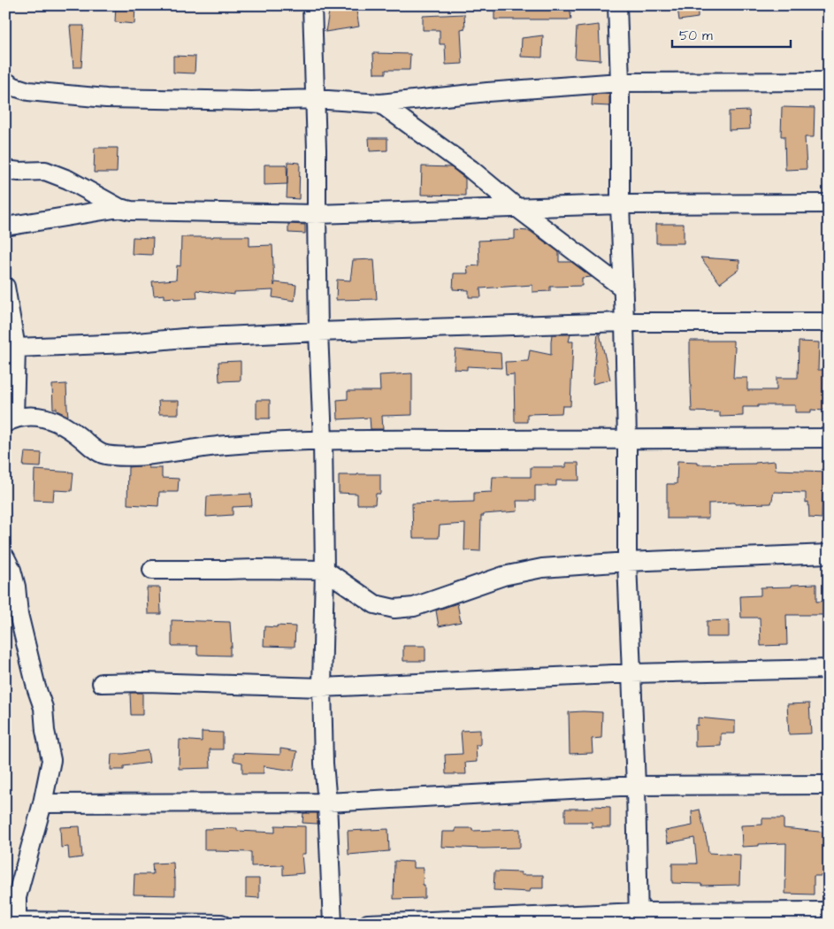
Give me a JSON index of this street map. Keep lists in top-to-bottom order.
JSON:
{
  "scale_bar": "50 m"
}
